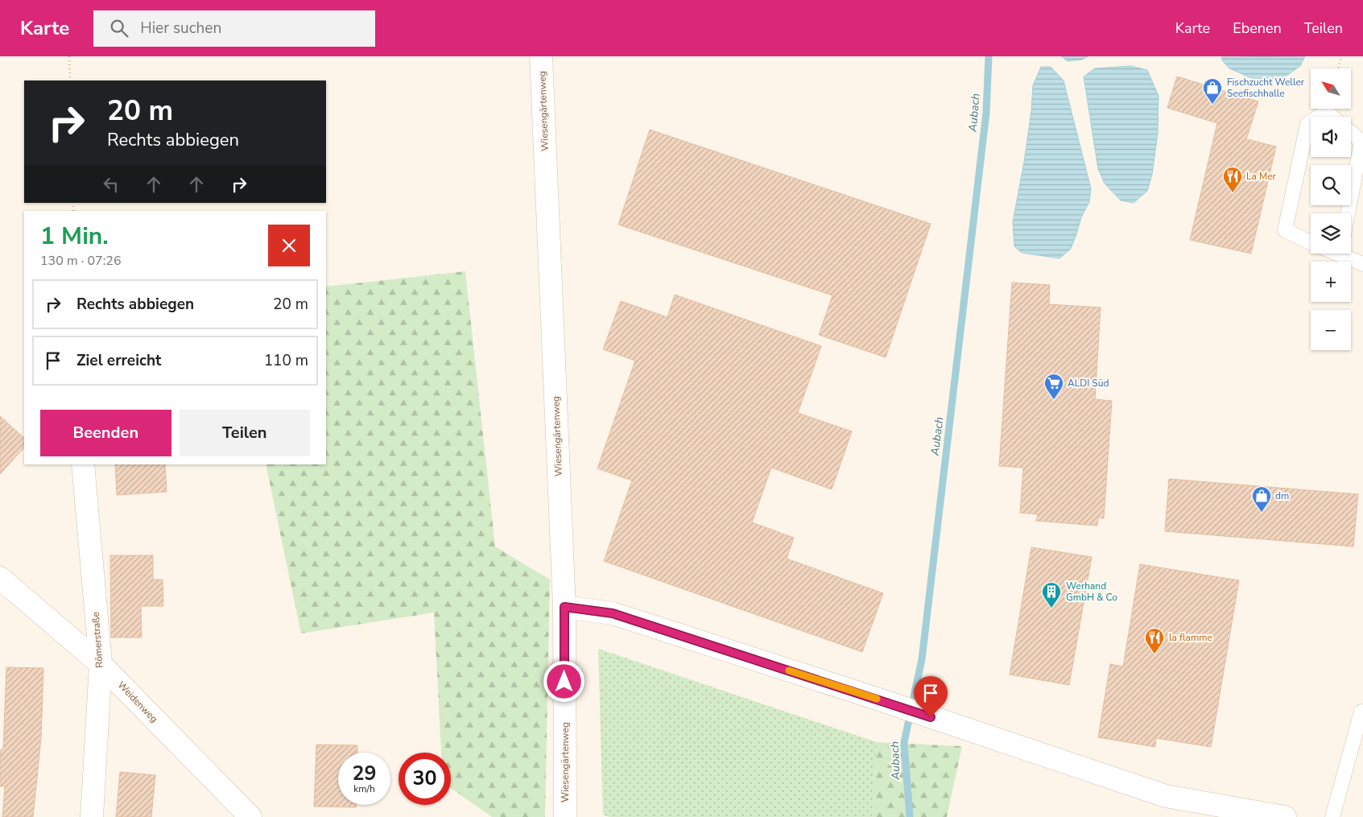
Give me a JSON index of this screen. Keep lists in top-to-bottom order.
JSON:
{
  "streets": {
    "street": ["Wiesengärtenweg", "Römerstraße", "Weidenweg"]
  },
  "crossings": [
    ["Römerstraße", "Weidenweg"]
  ],
  "water": ["Aubach"],
  "places": {
    "shop": ["Fischzucht Weller Seefischhalle", "dm"],
    "restaurant": ["La Mer", "la flamme"],
    "supermarket": ["ALDI Süd"],
    "building": ["Werhand GmbH & Co"]
  },
  "north": "top left",
  "page": {
    "header": "Karte",
    "search": "Hier suchen",
    "nav": ["Karte", "Ebenen", "Teilen"],
    "map_buttons": ["+", "−"],
    "turn": ["20 m", "Rechts abbiegen"],
    "heading": ["1 Min.", "130 m · 07:26"],
    "list": [
      {
        "name": "Rechts abbiegen",
        "value": "20 m"
      },
      {
        "name": "Ziel erreicht",
        "value": "110 m"
      }
    ],
    "buttons": ["Beenden", "Teilen"],
    "speed": "29 km/h",
    "limit": "30"
  }
}
